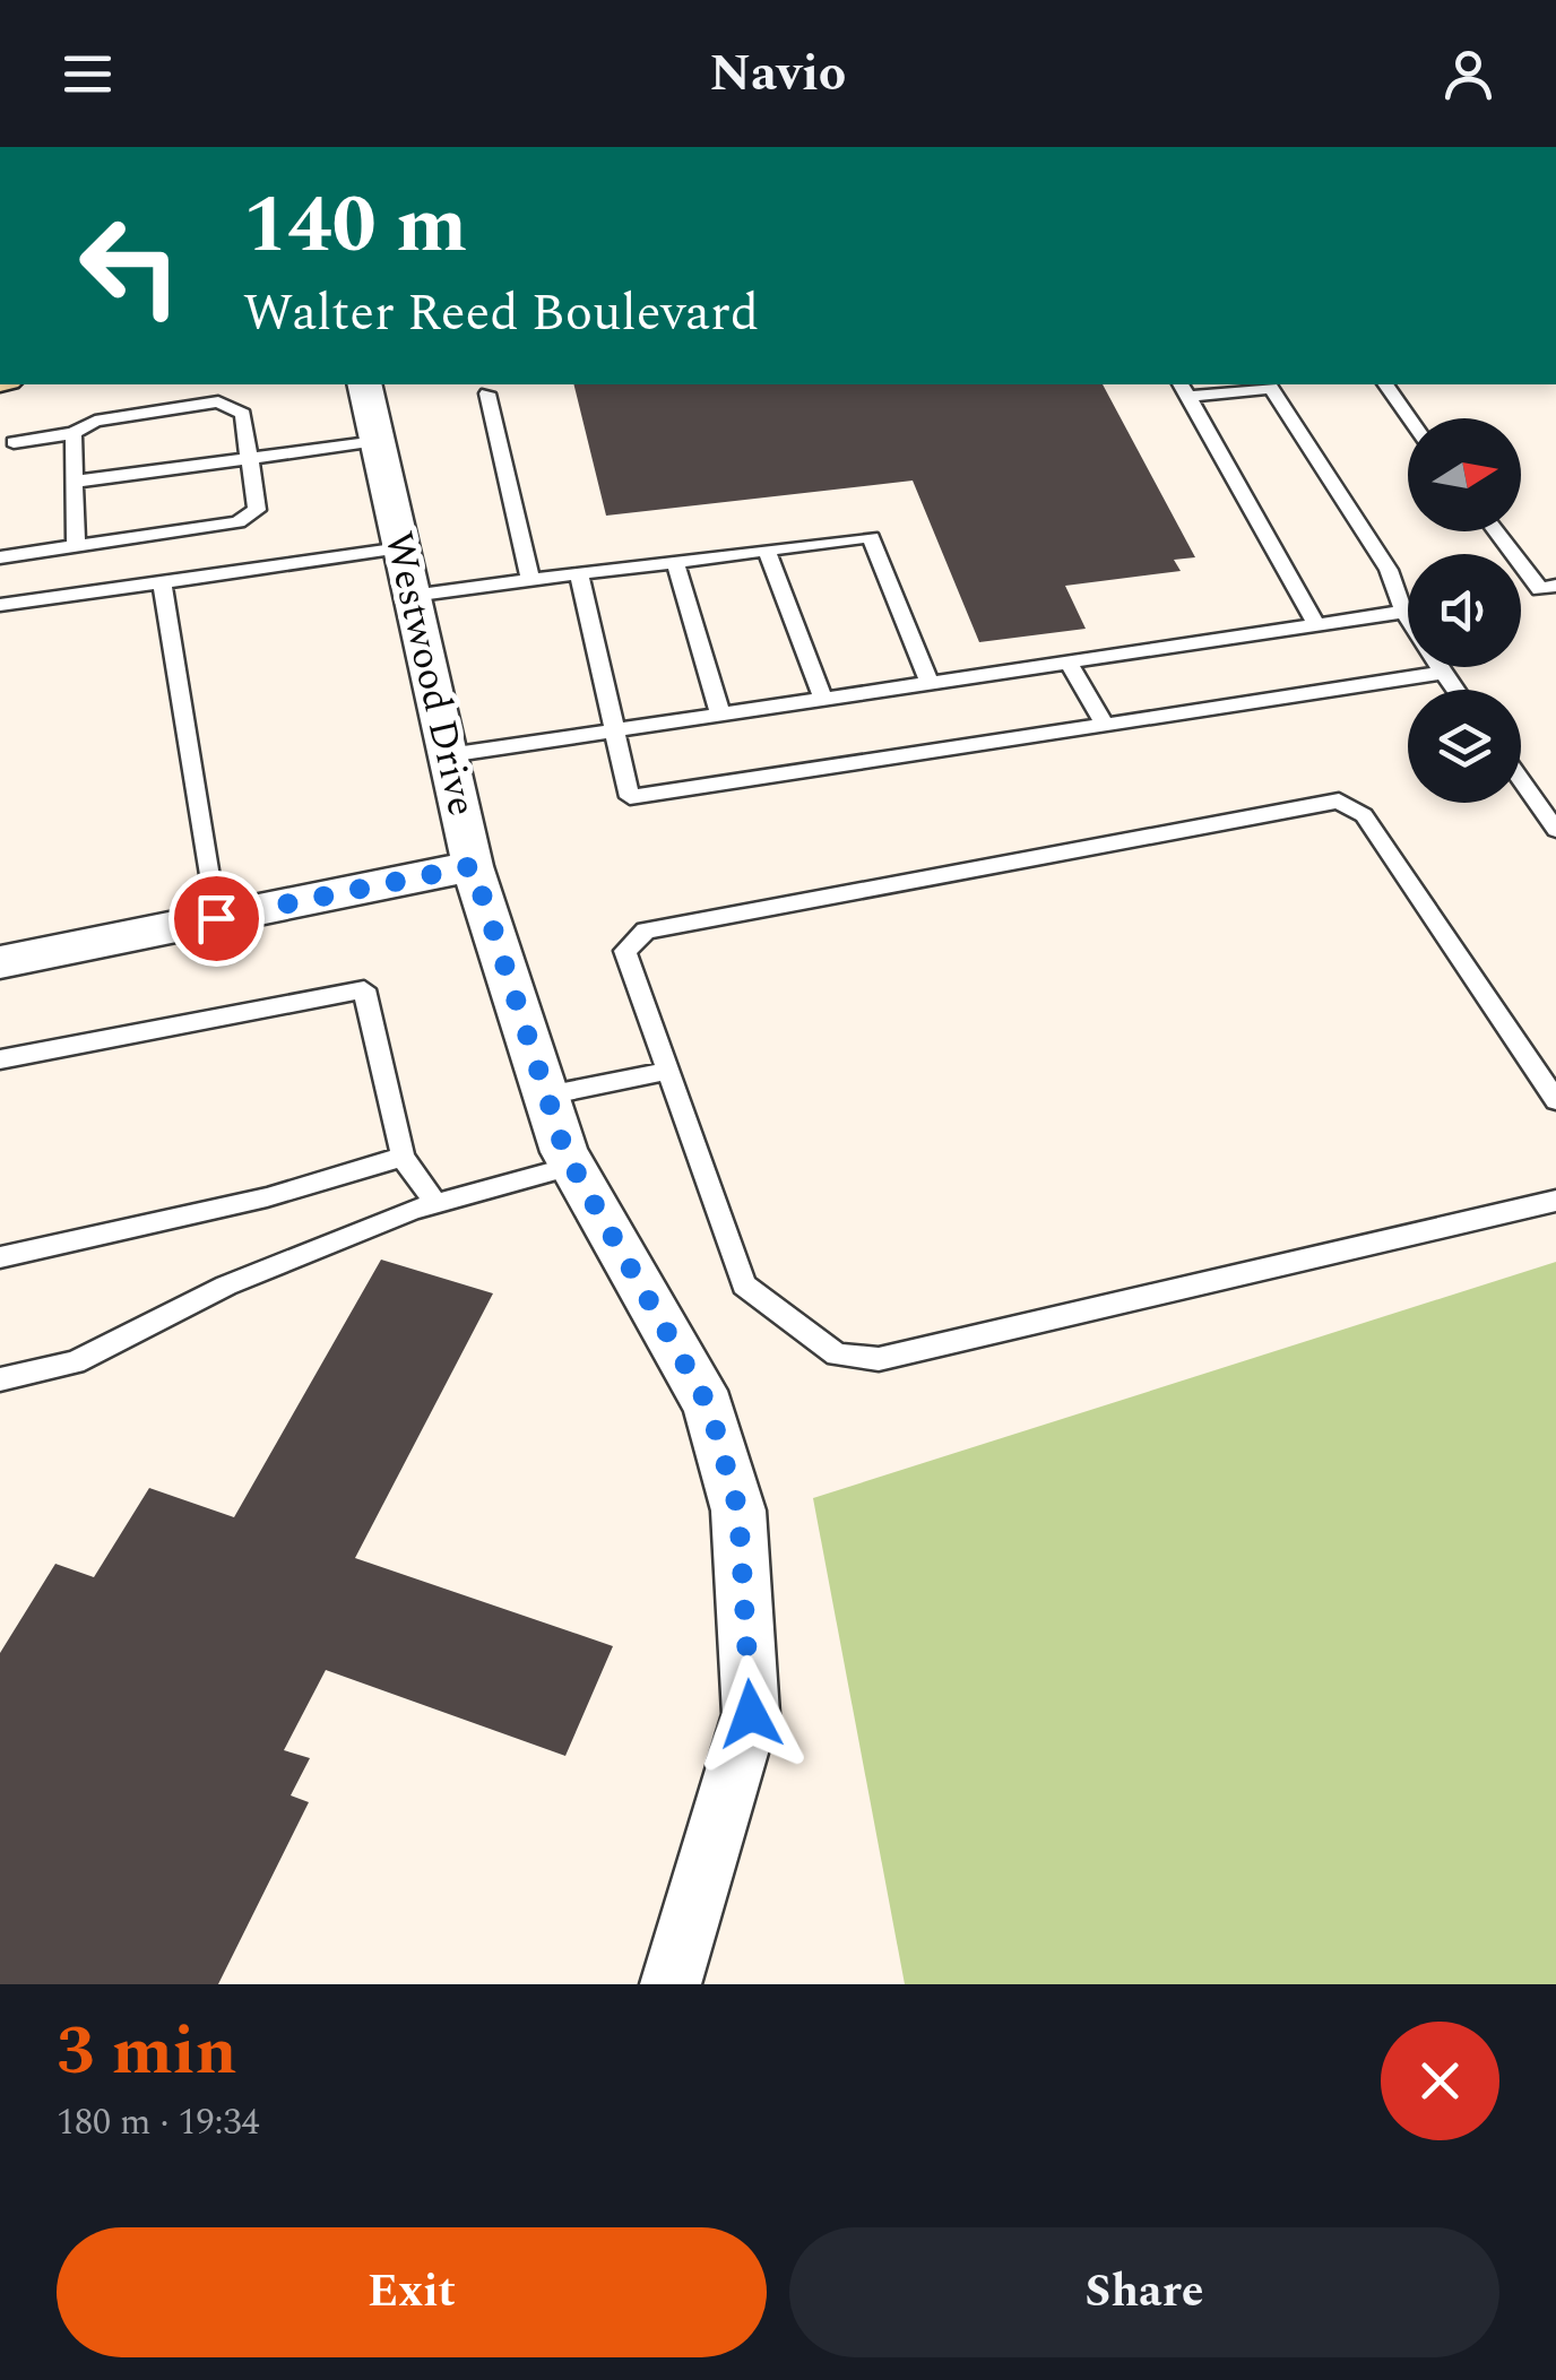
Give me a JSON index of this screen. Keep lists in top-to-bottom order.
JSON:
{
  "streets": {
    "street": ["Westwood Drive"]
  },
  "north": "right",
  "page": {
    "header": "Navio",
    "turn": ["140 m", "Walter Reed Boulevard"],
    "heading": ["3 min", "180 m · 19:34"],
    "buttons": ["Exit", "Share"]
  }
}
